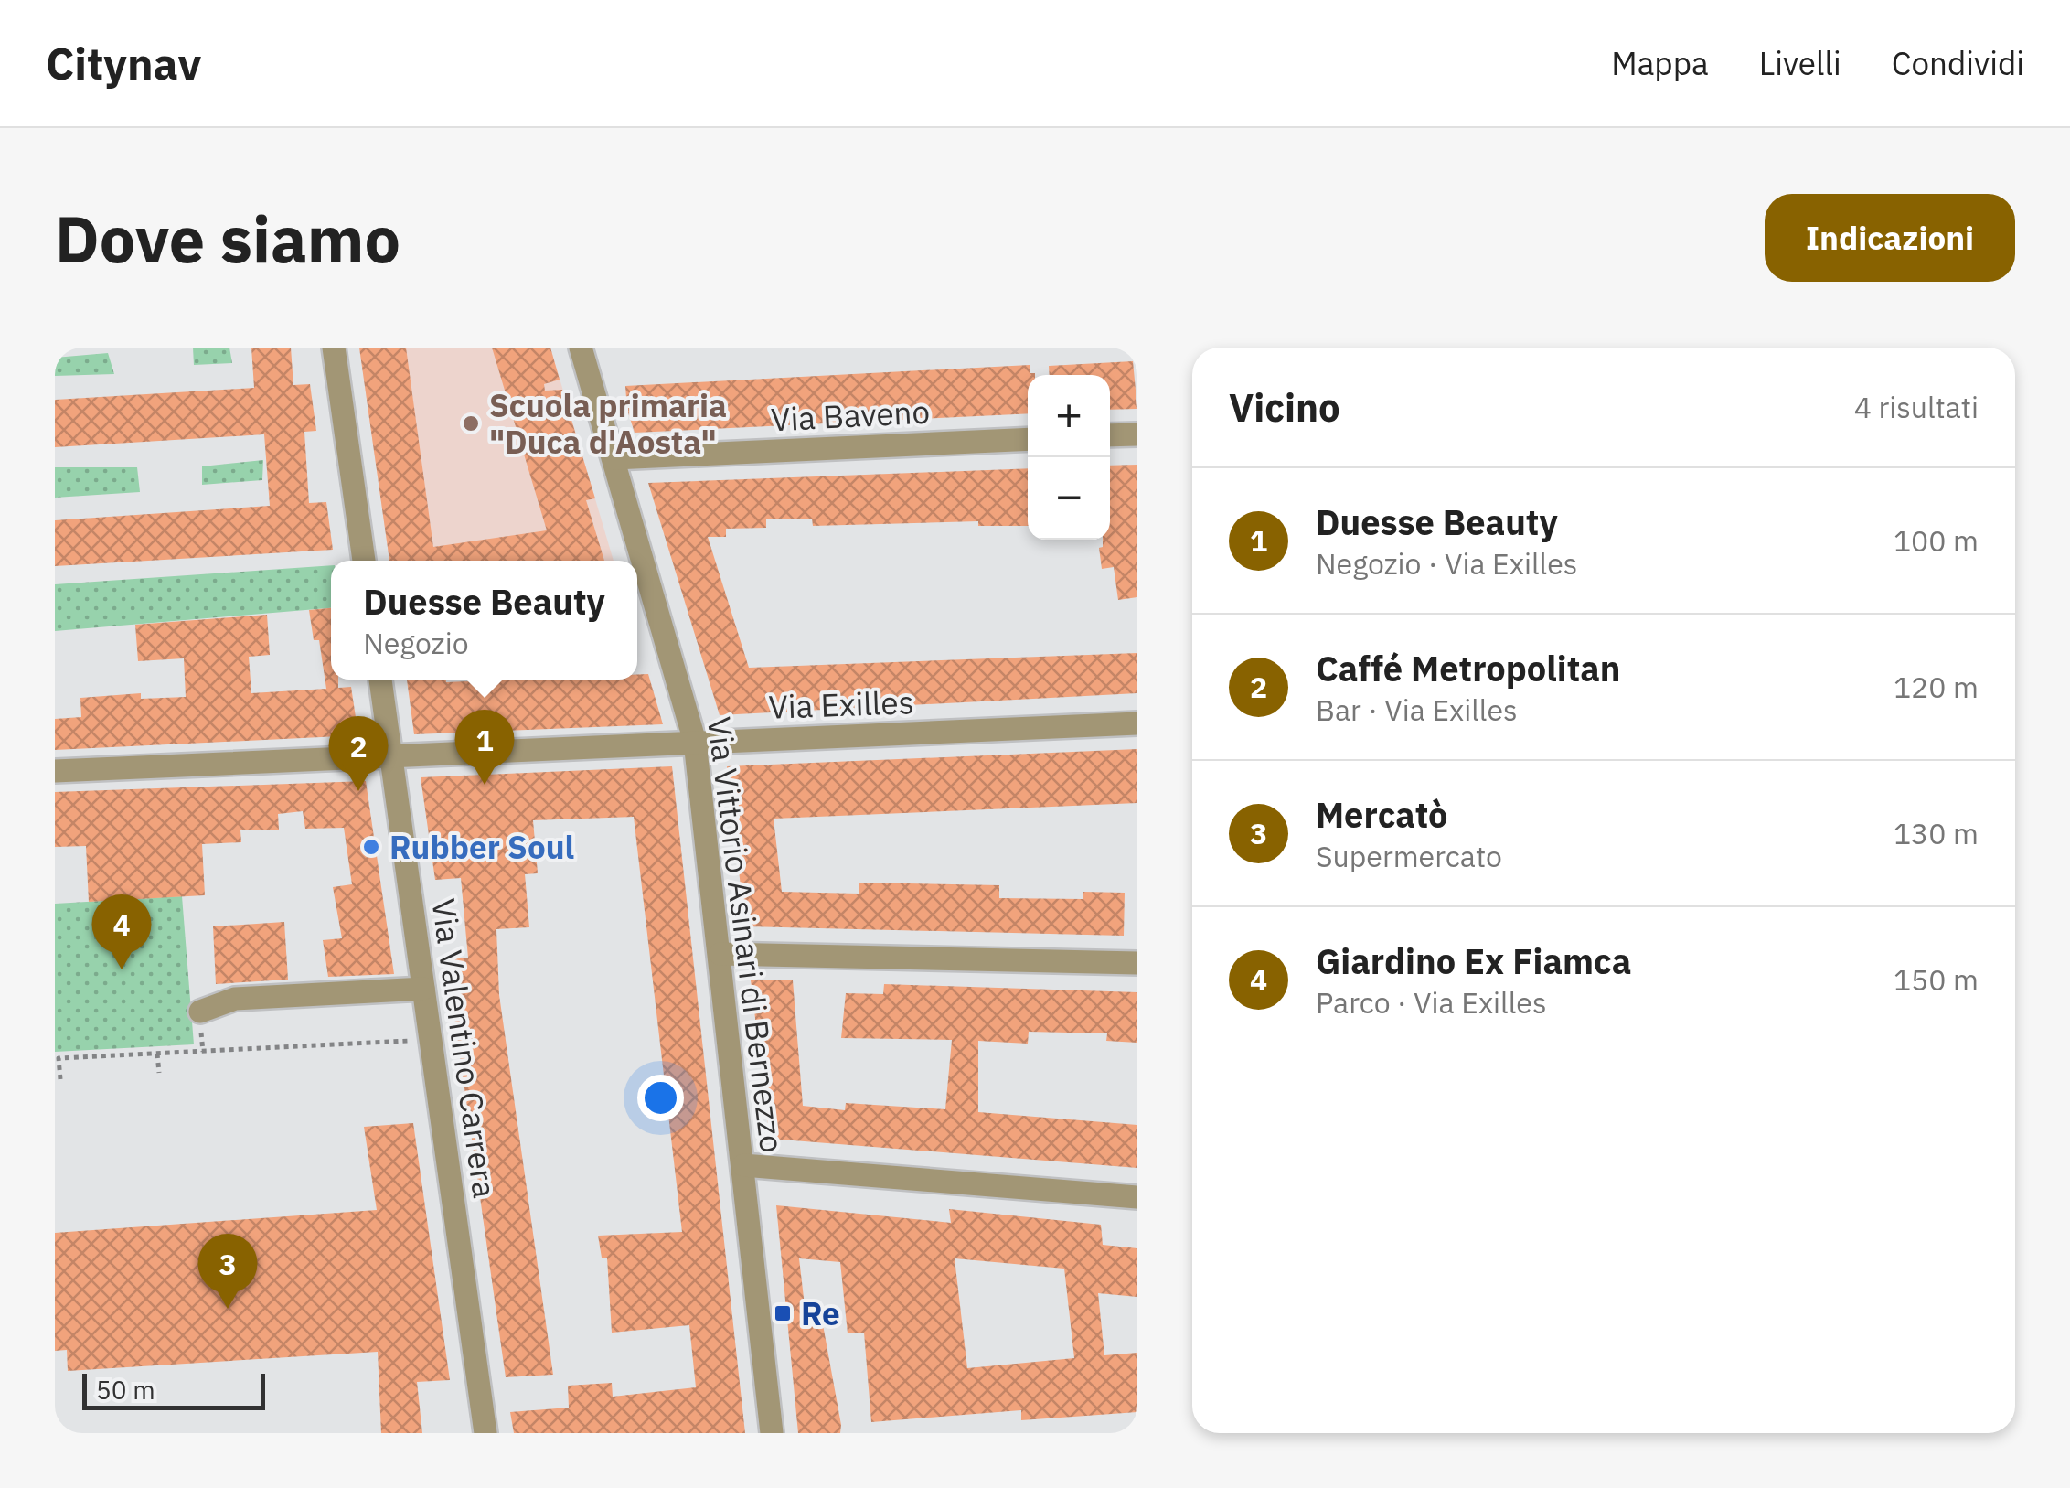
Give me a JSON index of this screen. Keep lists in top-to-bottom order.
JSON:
{
  "streets": {
    "street": [
      "Via Baveno",
      "Via Exilles",
      "Via Vittorio Asinari di Bernezzo",
      "Via Valentino Carrera"
    ]
  },
  "crossings": [
    ["Via Baveno", "Via Vittorio Asinari di Bernezzo"],
    ["Via Exilles", "Via Vittorio Asinari di Bernezzo"],
    ["Via Exilles", "Via Valentino Carrera"]
  ],
  "places": {
    "other": ["Scuola primaria \"Duca d'Aosta\"", "Rubber Soul"],
    "transit": ["Re"]
  },
  "scale_bar": "50 m",
  "page": {
    "header": "Citynav",
    "nav": ["Mappa", "Livelli", "Condividi"],
    "buttons": "Indicazioni",
    "title": "Dove siamo",
    "heading": ["Vicino", "4 risultati"],
    "map_buttons": ["+", "−"],
    "list": [
      {
        "mark": "1",
        "name": "Duesse Beauty",
        "note": "Negozio · Via Exilles",
        "value": "100 m"
      },
      {
        "mark": "2",
        "name": "Caffé Metropolitan",
        "note": "Bar · Via Exilles",
        "value": "120 m"
      },
      {
        "mark": "3",
        "name": "Mercatò",
        "note": "Supermercato",
        "value": "130 m"
      },
      {
        "mark": "4",
        "name": "Giardino Ex Fiamca",
        "note": "Parco · Via Exilles",
        "value": "150 m"
      }
    ],
    "popup": ["Duesse Beauty", "Negozio"],
    "pins": [
      "1",
      "2",
      "4",
      "3"
    ],
    "scale": "50 m"
  }
}
